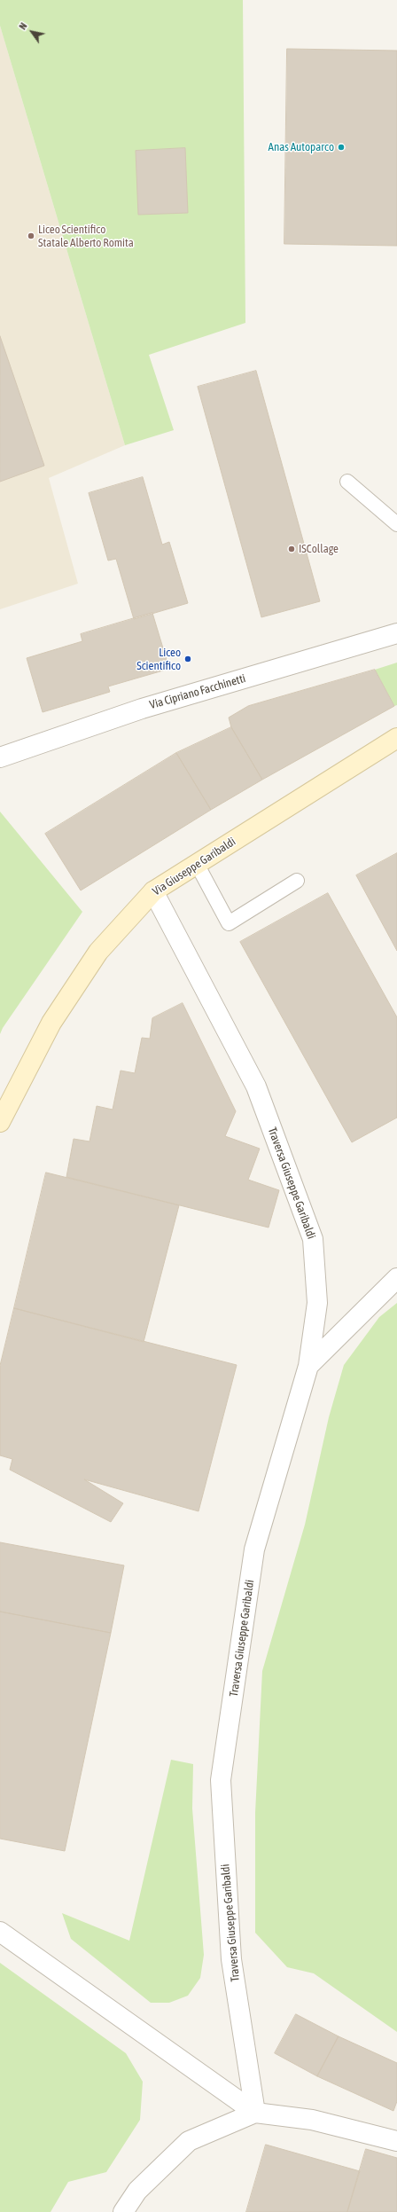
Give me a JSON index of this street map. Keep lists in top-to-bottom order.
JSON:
{
  "streets": {
    "main road": ["Via Giuseppe Garibaldi"],
    "street": ["Via Cipriano Facchinetti", "Traversa Giuseppe Garibaldi"]
  },
  "crossings": [
    ["Via Giuseppe Garibaldi", "Traversa Giuseppe Garibaldi"]
  ],
  "places": [
    "Anas Autoparco",
    "Liceo Scientifico Statale Alberto Romita",
    "ISCollage",
    "Liceo Scientifico"
  ],
  "north": "top left"
}
